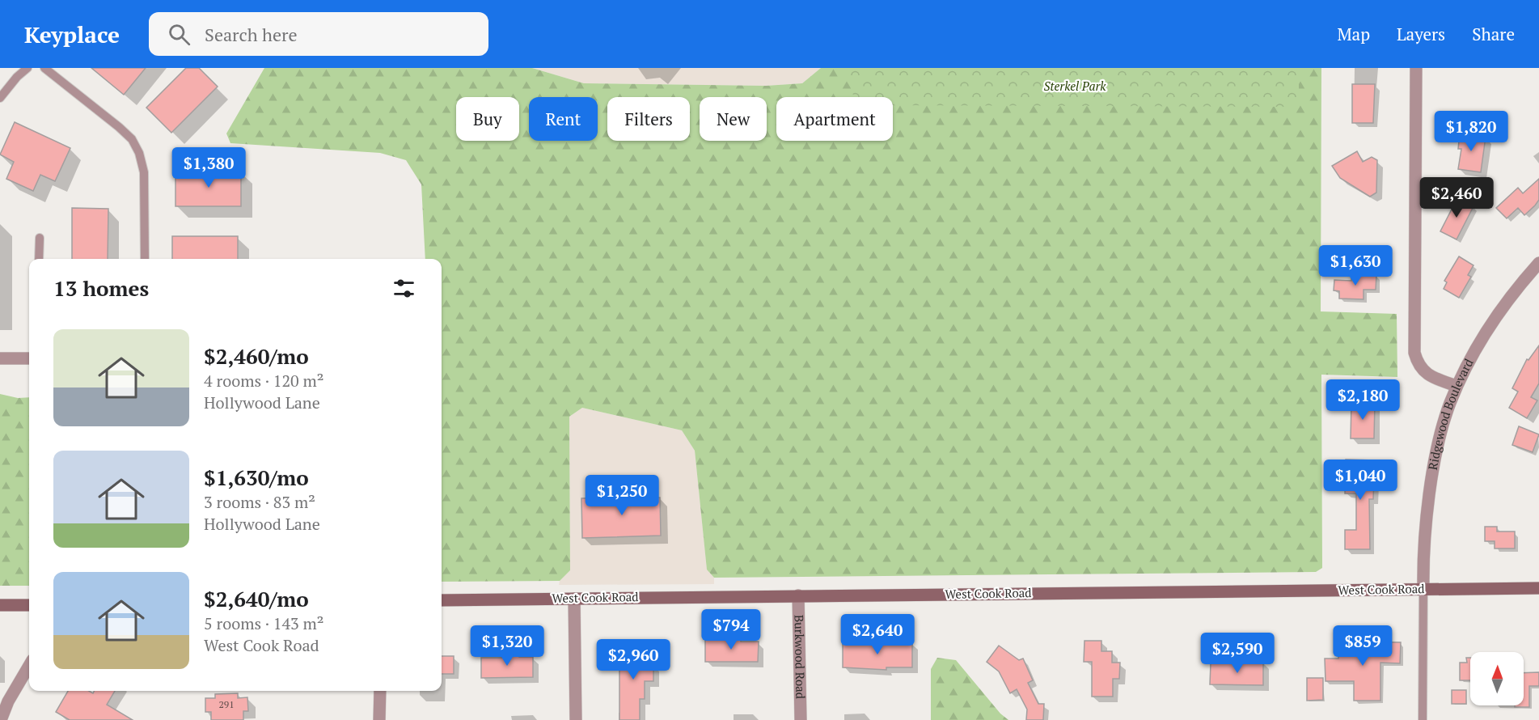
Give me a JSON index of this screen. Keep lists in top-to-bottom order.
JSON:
{
  "streets": {
    "main road": ["West Cook Road"],
    "street": ["Ridgewood Boulevard", "Burkwood Road"]
  },
  "crossings": [
    ["Ridgewood Boulevard", "West Cook Road"],
    ["West Cook Road", "Burkwood Road"]
  ],
  "parks": ["Sterkel Park"],
  "house_numbers": ["291"],
  "north": "top",
  "page": {
    "header": "Keyplace",
    "search": "Search here",
    "nav": ["Map", "Layers", "Share"],
    "chip": [
      "Buy",
      "Rent",
      "Filters",
      "New",
      "Apartment"
    ],
    "price": [
      "$1,820",
      "$1,380",
      "$2,460",
      "$1,630",
      "$2,180",
      "$1,040",
      "$1,250",
      "$794",
      "$2,640",
      "$1,320",
      "$859",
      "$2,590",
      "$2,960"
    ],
    "heading": "13 homes",
    "list": [
      {
        "name": "$2,460/mo",
        "note": "4 rooms · 120 m² · Hollywood Lane"
      },
      {
        "name": "$1,630/mo",
        "note": "3 rooms · 83 m² · Hollywood Lane"
      },
      {
        "name": "$2,640/mo",
        "note": "5 rooms · 143 m² · West Cook Road"
      }
    ]
  }
}
